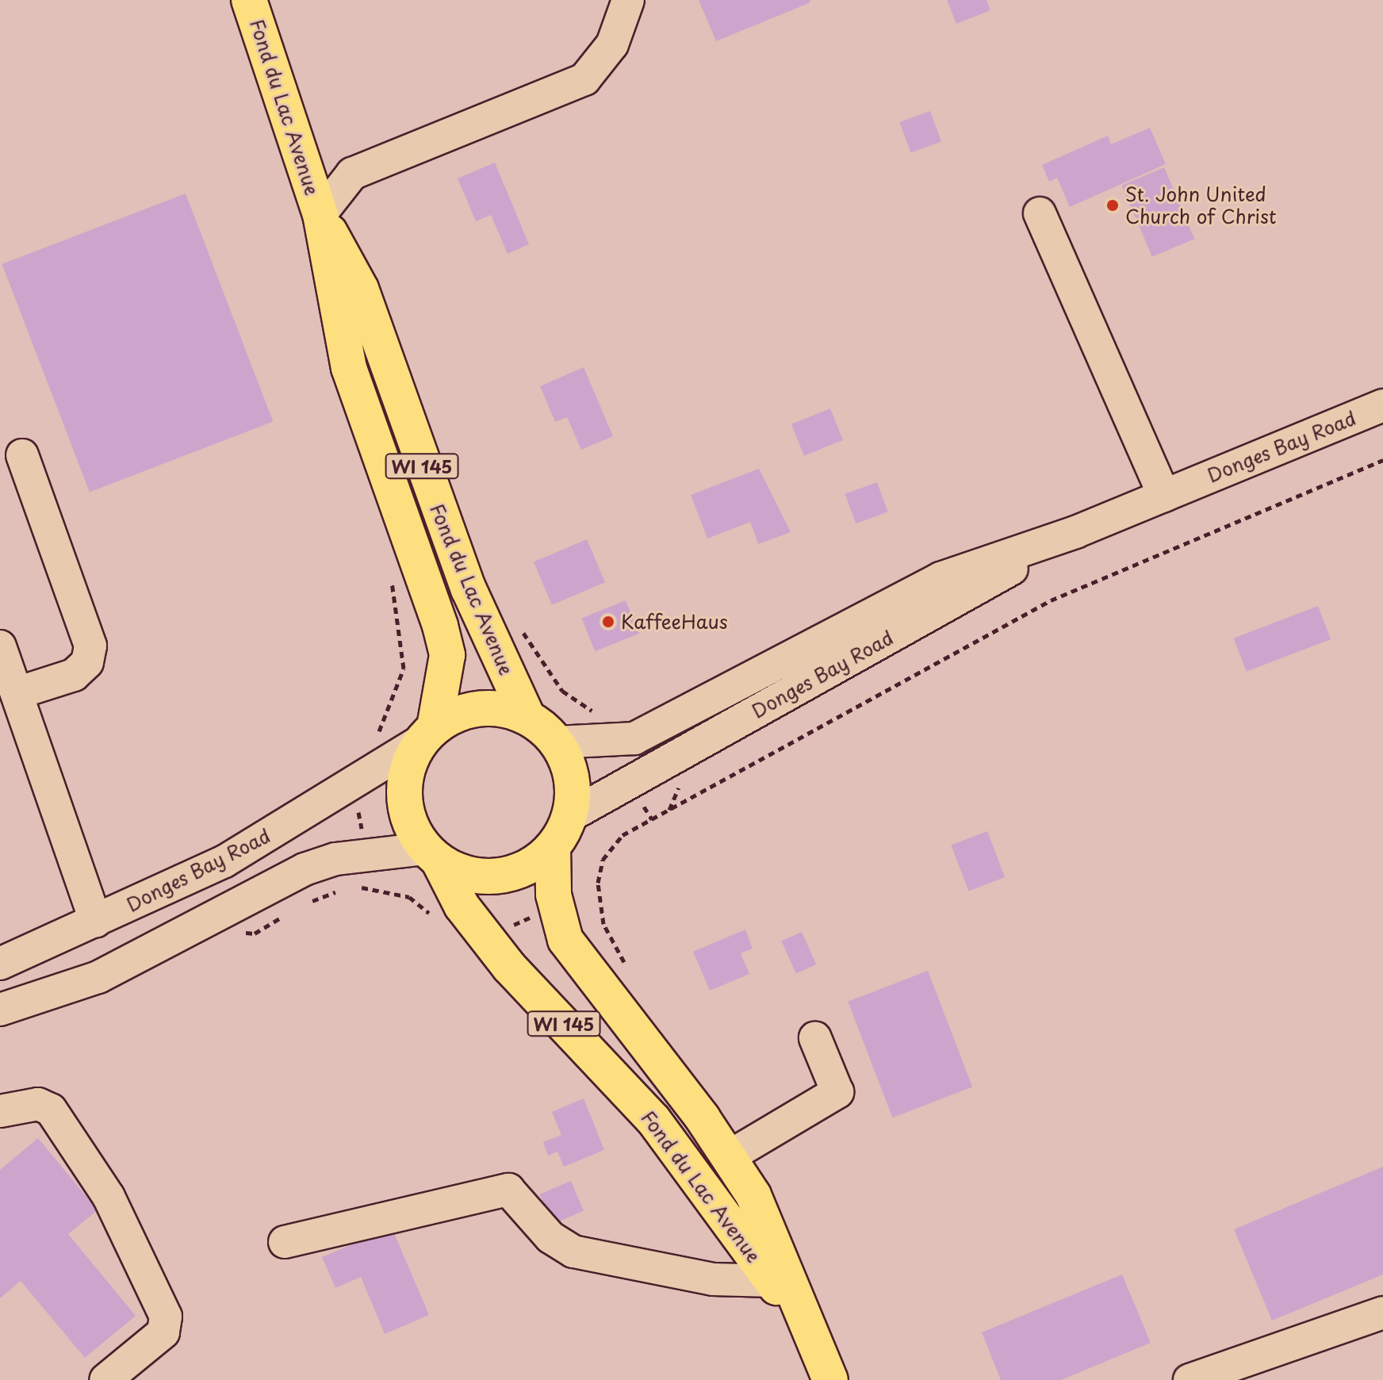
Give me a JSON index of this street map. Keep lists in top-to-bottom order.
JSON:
{
  "streets": {
    "main road": ["Fond du Lac Avenue", "WI 145"],
    "street": ["Donges Bay Road"]
  },
  "crossings": [
    ["Fond du Lac Avenue", "Donges Bay Road"],
    ["Fond du Lac Avenue", "WI 145"],
    ["Donges Bay Road", "WI 145"]
  ],
  "places": ["St. John United Church of Christ", "KaffeeHaus"]
}
